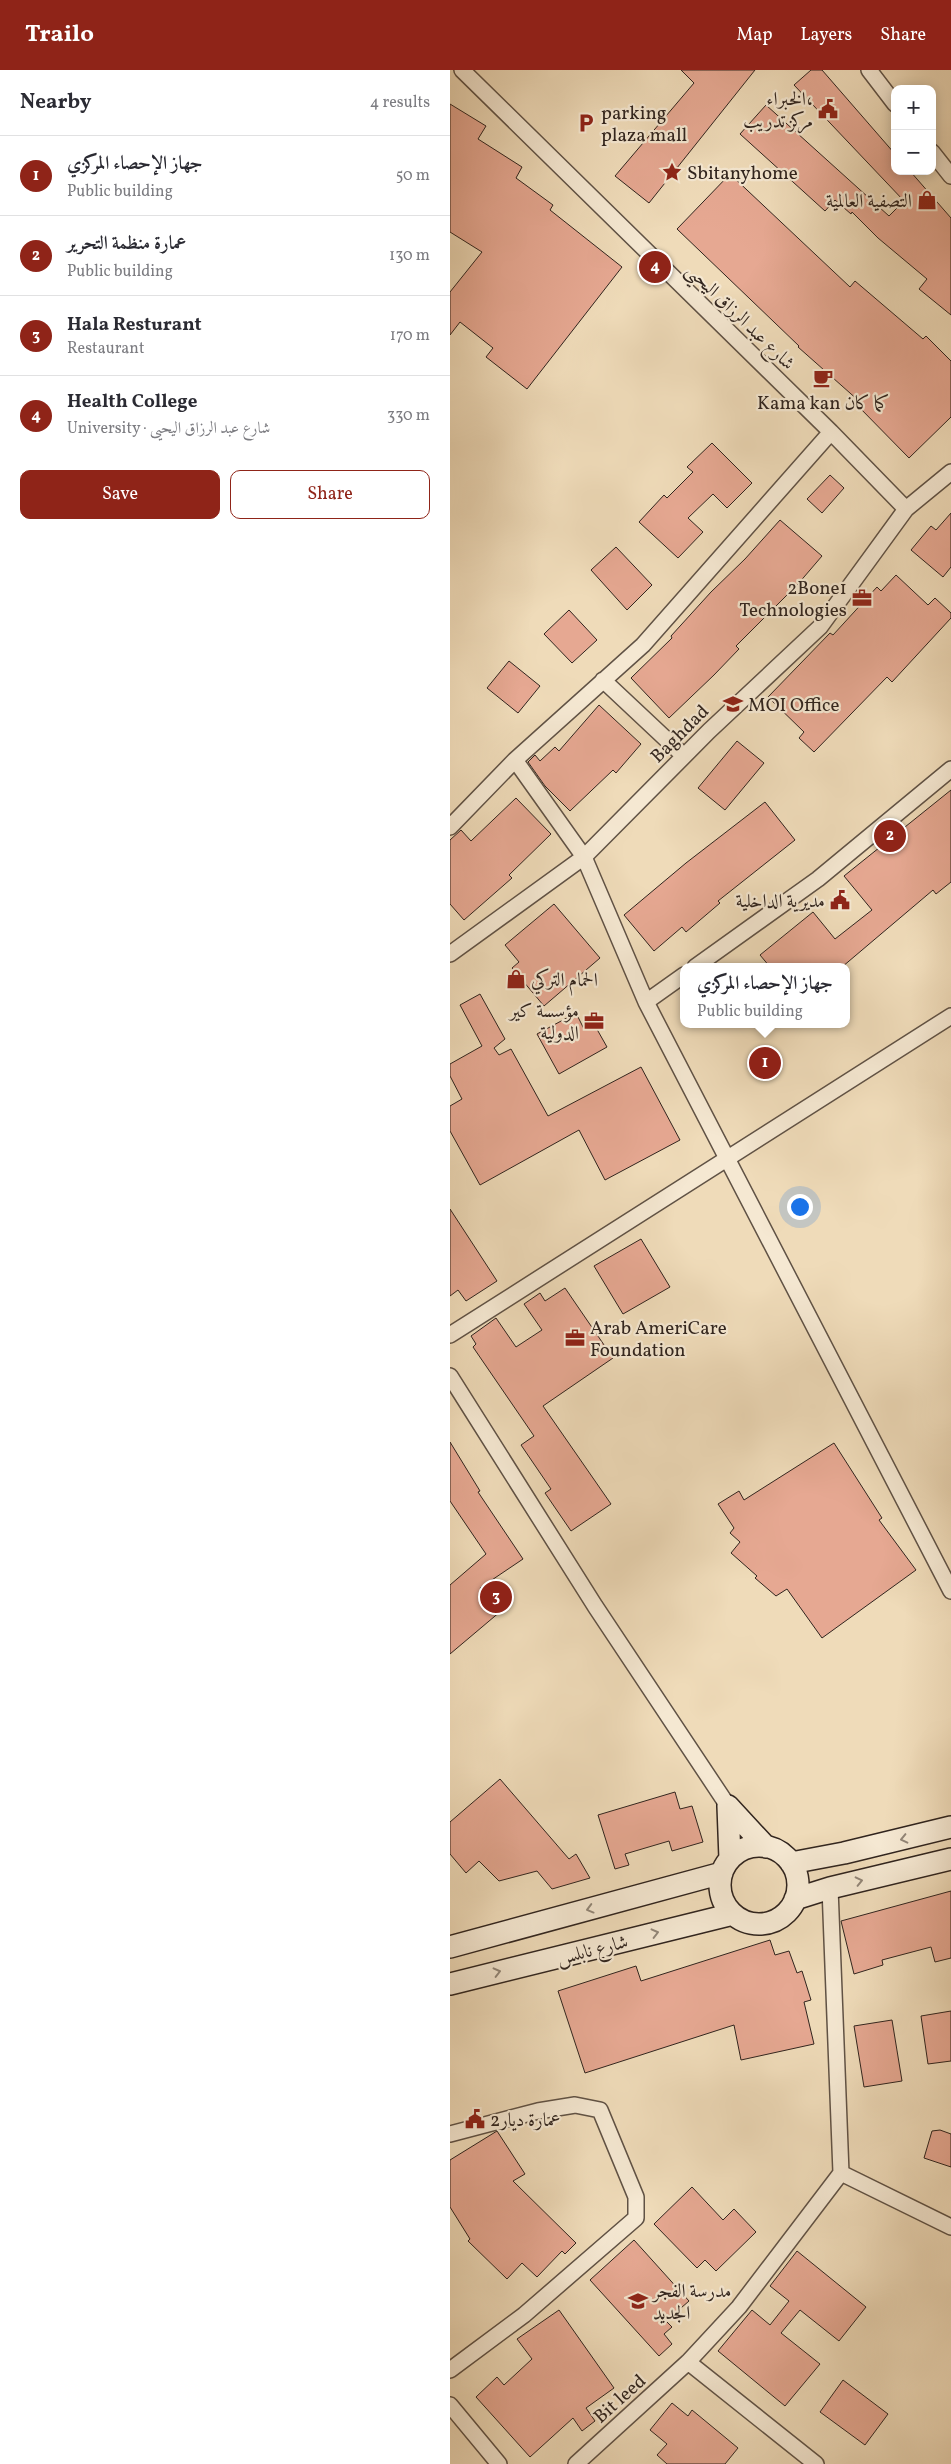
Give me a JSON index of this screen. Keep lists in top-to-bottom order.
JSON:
{
  "streets": {
    "main road": ["شارع نابلس"],
    "street": ["شارع عبد الرزاق اليحيى", "Baghdad", "Bit leed"]
  },
  "crossings": [
    ["شارع عبد الرزاق اليحيى", "Baghdad"]
  ],
  "places": {
    "public building": ["الخبراء، مركز تدريب", "مديرية الداخلية", "عمارة ديار2"],
    "parking": ["parking plaza mall"],
    "place": ["Sbitanyhome"],
    "shop": ["التصفية العالمية", "الحمام التركي"],
    "cafe": ["Kama kan كما كان"],
    "office": ["2Bone1 Technologies", "مؤسسة كير الدولية", "Arab AmeriCare Foundation"],
    "school or university": ["MOI Office", "مدرسة الفجر الجديد"]
  },
  "page": {
    "header": "Trailo",
    "nav": ["Map", "Layers", "Share"],
    "heading": ["Nearby", "4 results"],
    "map_buttons": ["+", "−"],
    "list": [
      {
        "mark": "1",
        "name": "جهاز الإحصاء المركزي",
        "note": "Public building",
        "value": "50 m"
      },
      {
        "mark": "2",
        "name": "عمارة منظمة التحرير",
        "note": "Public building",
        "value": "130 m"
      },
      {
        "mark": "3",
        "name": "Hala Resturant",
        "note": "Restaurant",
        "value": "170 m"
      },
      {
        "mark": "4",
        "name": "Health College",
        "note": "University · شارع عبد الرزاق اليحيى",
        "value": "330 m"
      }
    ],
    "pins": [
      "4",
      "2",
      "1",
      "3"
    ],
    "buttons": ["Save", "Share"],
    "popup": ["جهاز الإحصاء المركزي", "Public building"]
  }
}
